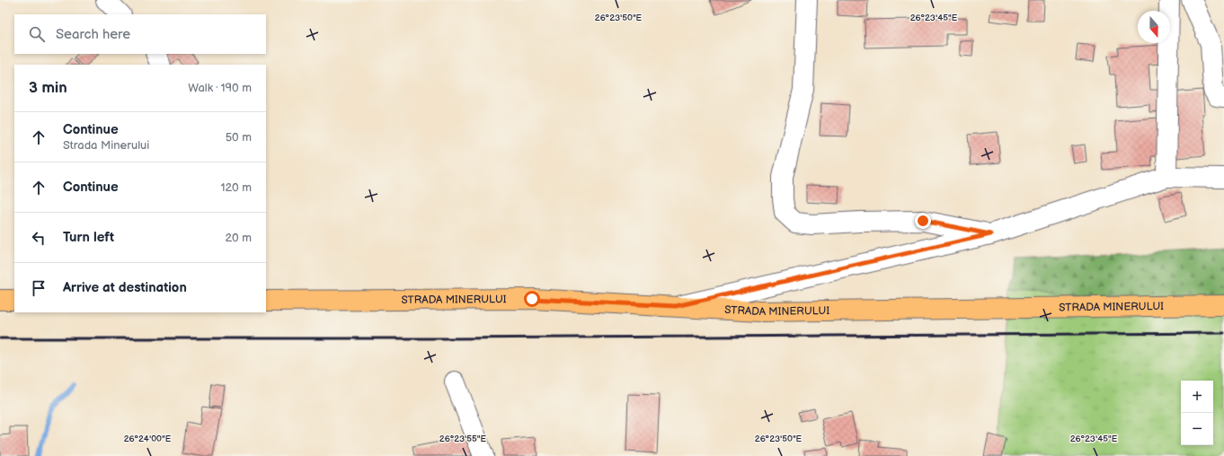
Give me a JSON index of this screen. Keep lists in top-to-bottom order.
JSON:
{
  "streets": {
    "main road": ["STRADA MINERULUI"]
  },
  "north": "bottom",
  "page": {
    "search": "Search here",
    "heading": ["3 min", "Walk · 190 m"],
    "list": [
      ["Continue", "Strada Minerului", "50 m"],
      ["Continue", "120 m"],
      ["Turn left", "20 m"],
      "Arrive at destination"
    ],
    "map_buttons": ["+", "−"]
  },
  "coordinates": [
    "26°23'50\"E",
    "26°23'45\"E",
    "26°24'00\"E",
    "26°23'55\"E"
  ]
}
